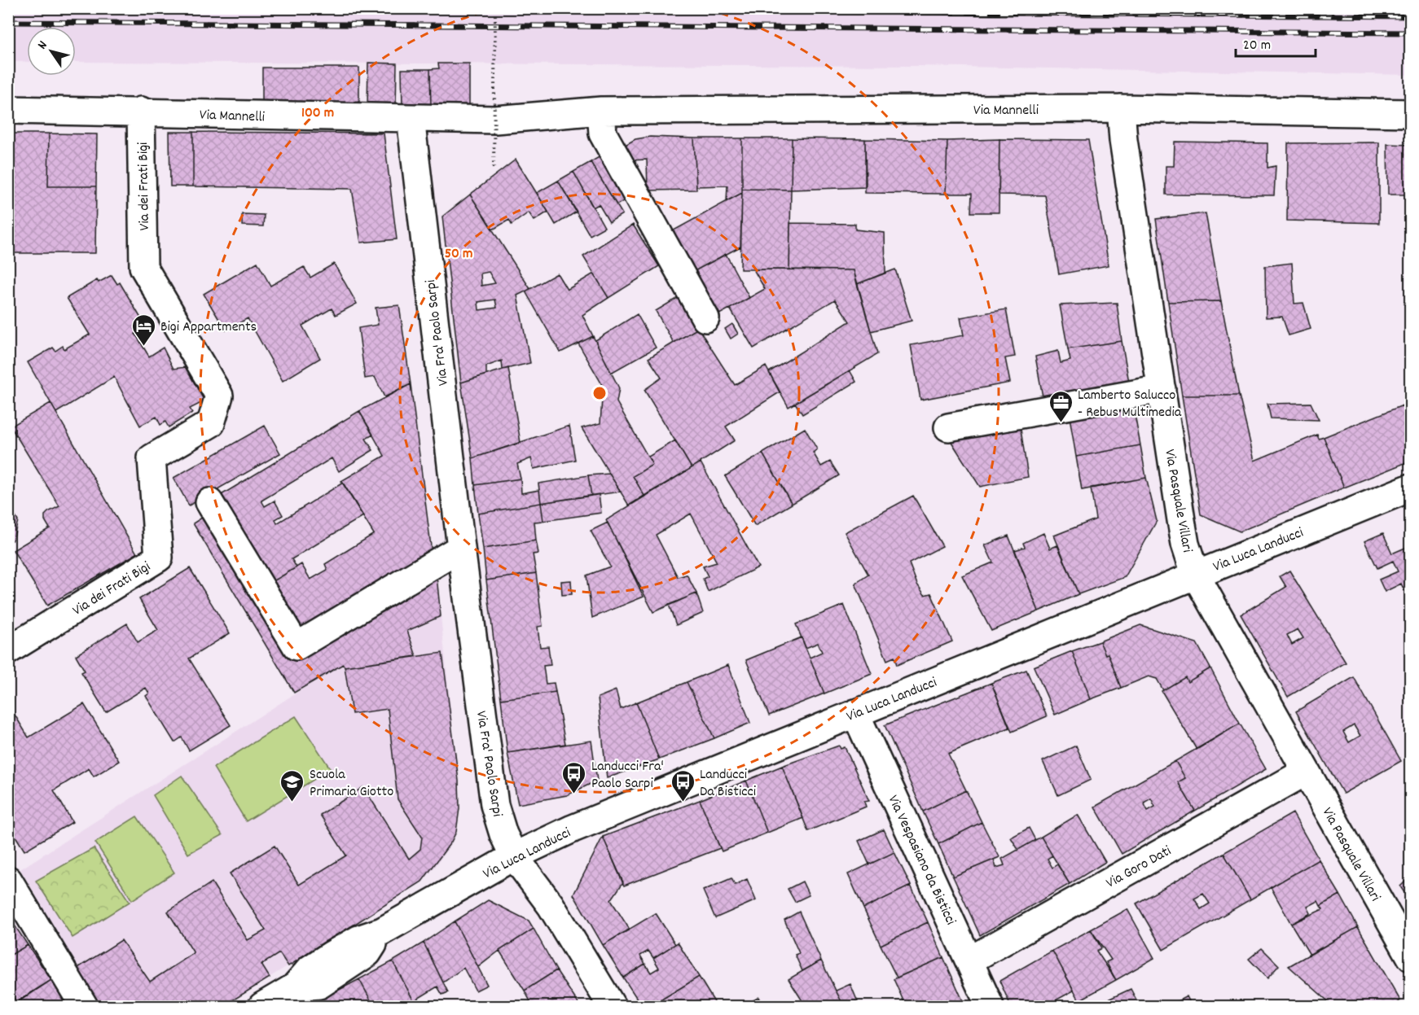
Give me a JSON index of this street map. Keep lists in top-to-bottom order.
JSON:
{
  "streets": {
    "street": [
      "Via Mannelli",
      "Via dei Frati Bigi",
      "Via Fra' Paolo Sarpi",
      "Via Pasquale Villari",
      "Via Luca Landucci",
      "Via Vespasiano da Bisticci",
      "Via Goro Dati"
    ]
  },
  "crossings": [
    ["Via Mannelli", "Via dei Frati Bigi"],
    ["Via Mannelli", "Via Fra' Paolo Sarpi"],
    ["Via Mannelli", "Via Pasquale Villari"],
    ["Via Fra' Paolo Sarpi", "Via Luca Landucci"],
    ["Via Pasquale Villari", "Via Luca Landucci"],
    ["Via Pasquale Villari", "Via Goro Dati"],
    ["Via Luca Landucci", "Via Vespasiano da Bisticci"],
    ["Via Vespasiano da Bisticci", "Via Goro Dati"]
  ],
  "places": {
    "hotel": ["Bigi Appartments"],
    "office": ["Lamberto Salucco - Rebus Multimedia"],
    "bus stop": ["Landucci Fra' Paolo Sarpi", "Landucci Da Bisticci"],
    "school or university": ["Scuola Primaria Giotto"]
  },
  "scale_bar": "20 m",
  "north": "top left",
  "rings": ["100 m", "50 m"]
}
